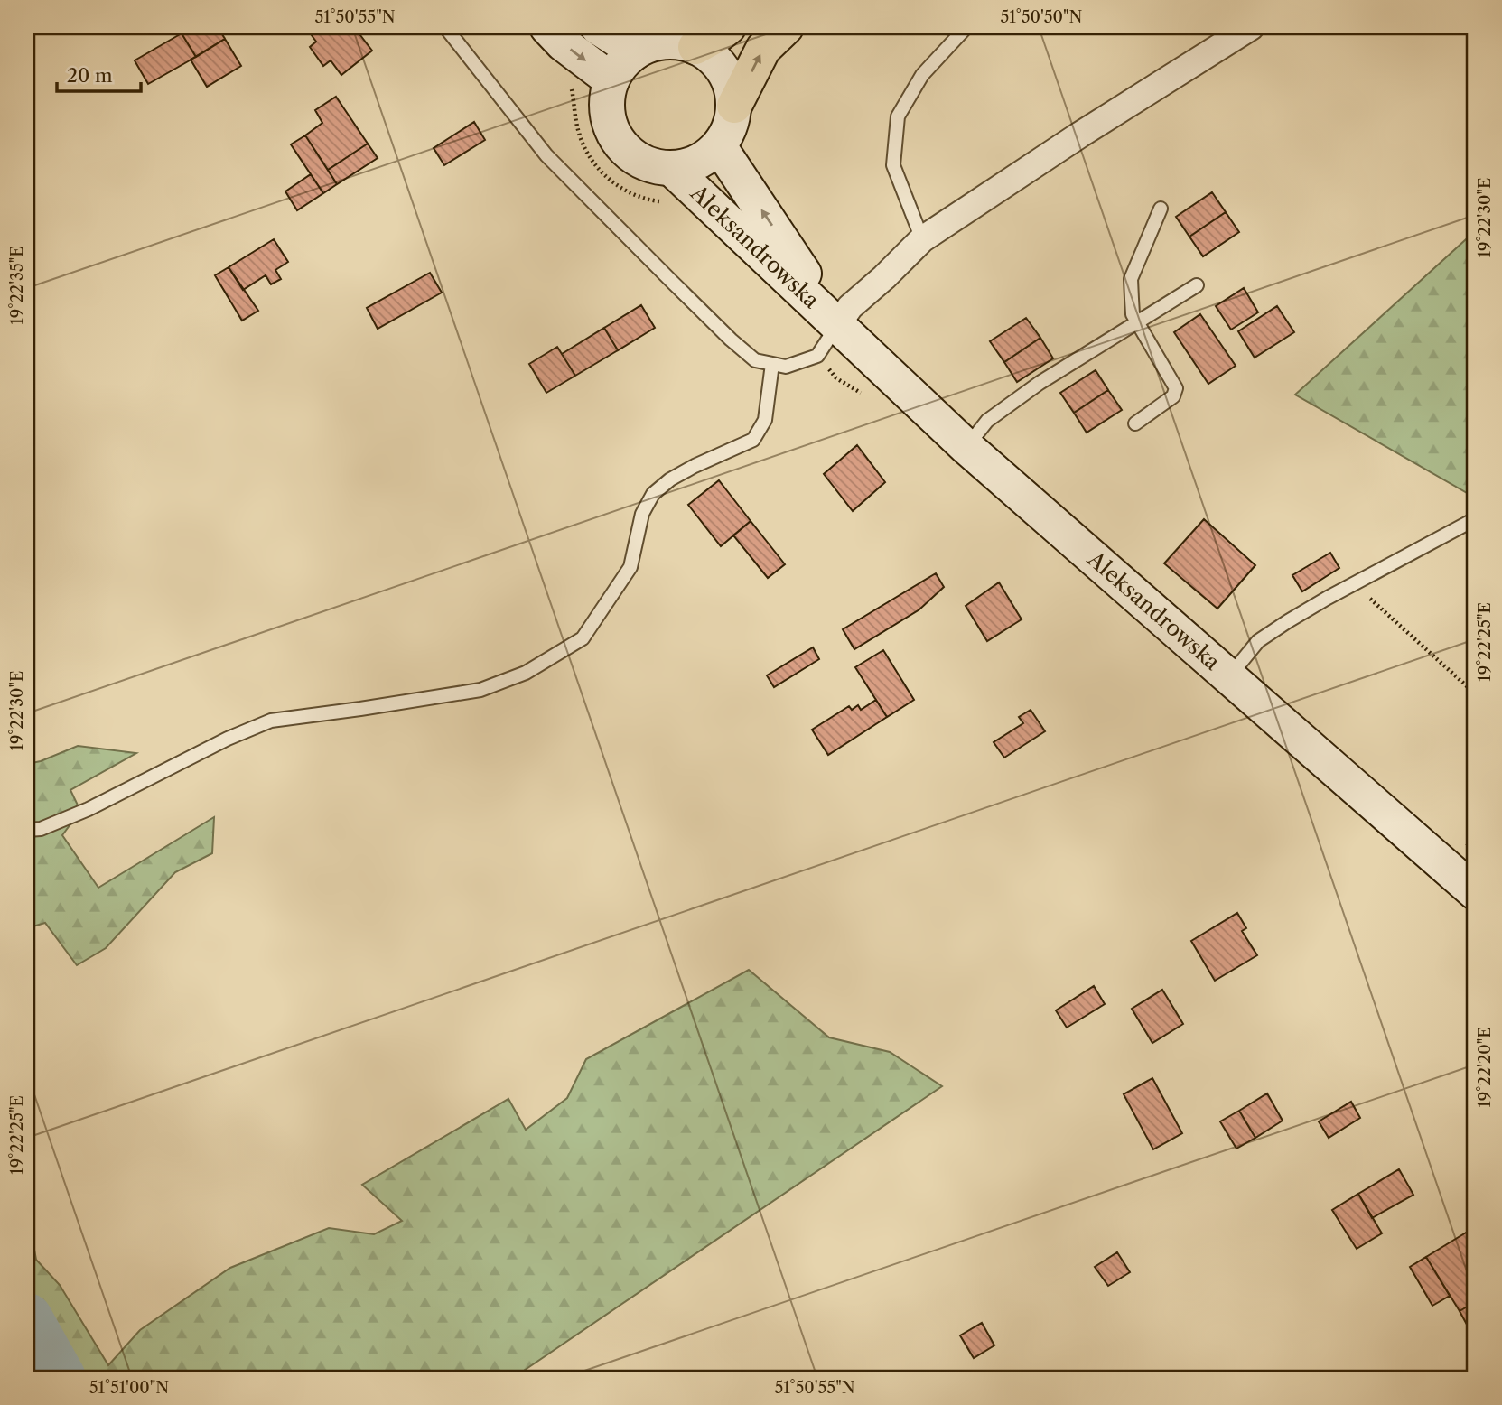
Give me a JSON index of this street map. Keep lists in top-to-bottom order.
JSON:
{
  "streets": {
    "main road": ["Aleksandrowska"]
  },
  "scale_bar": "20 m",
  "coordinates": [
    "51°50'55\"N",
    "51°50'50\"N",
    "19°22'30\"E",
    "19°22'35\"E",
    "19°22'25\"E",
    "19°22'20\"E",
    "51°51'00\"N"
  ]
}
